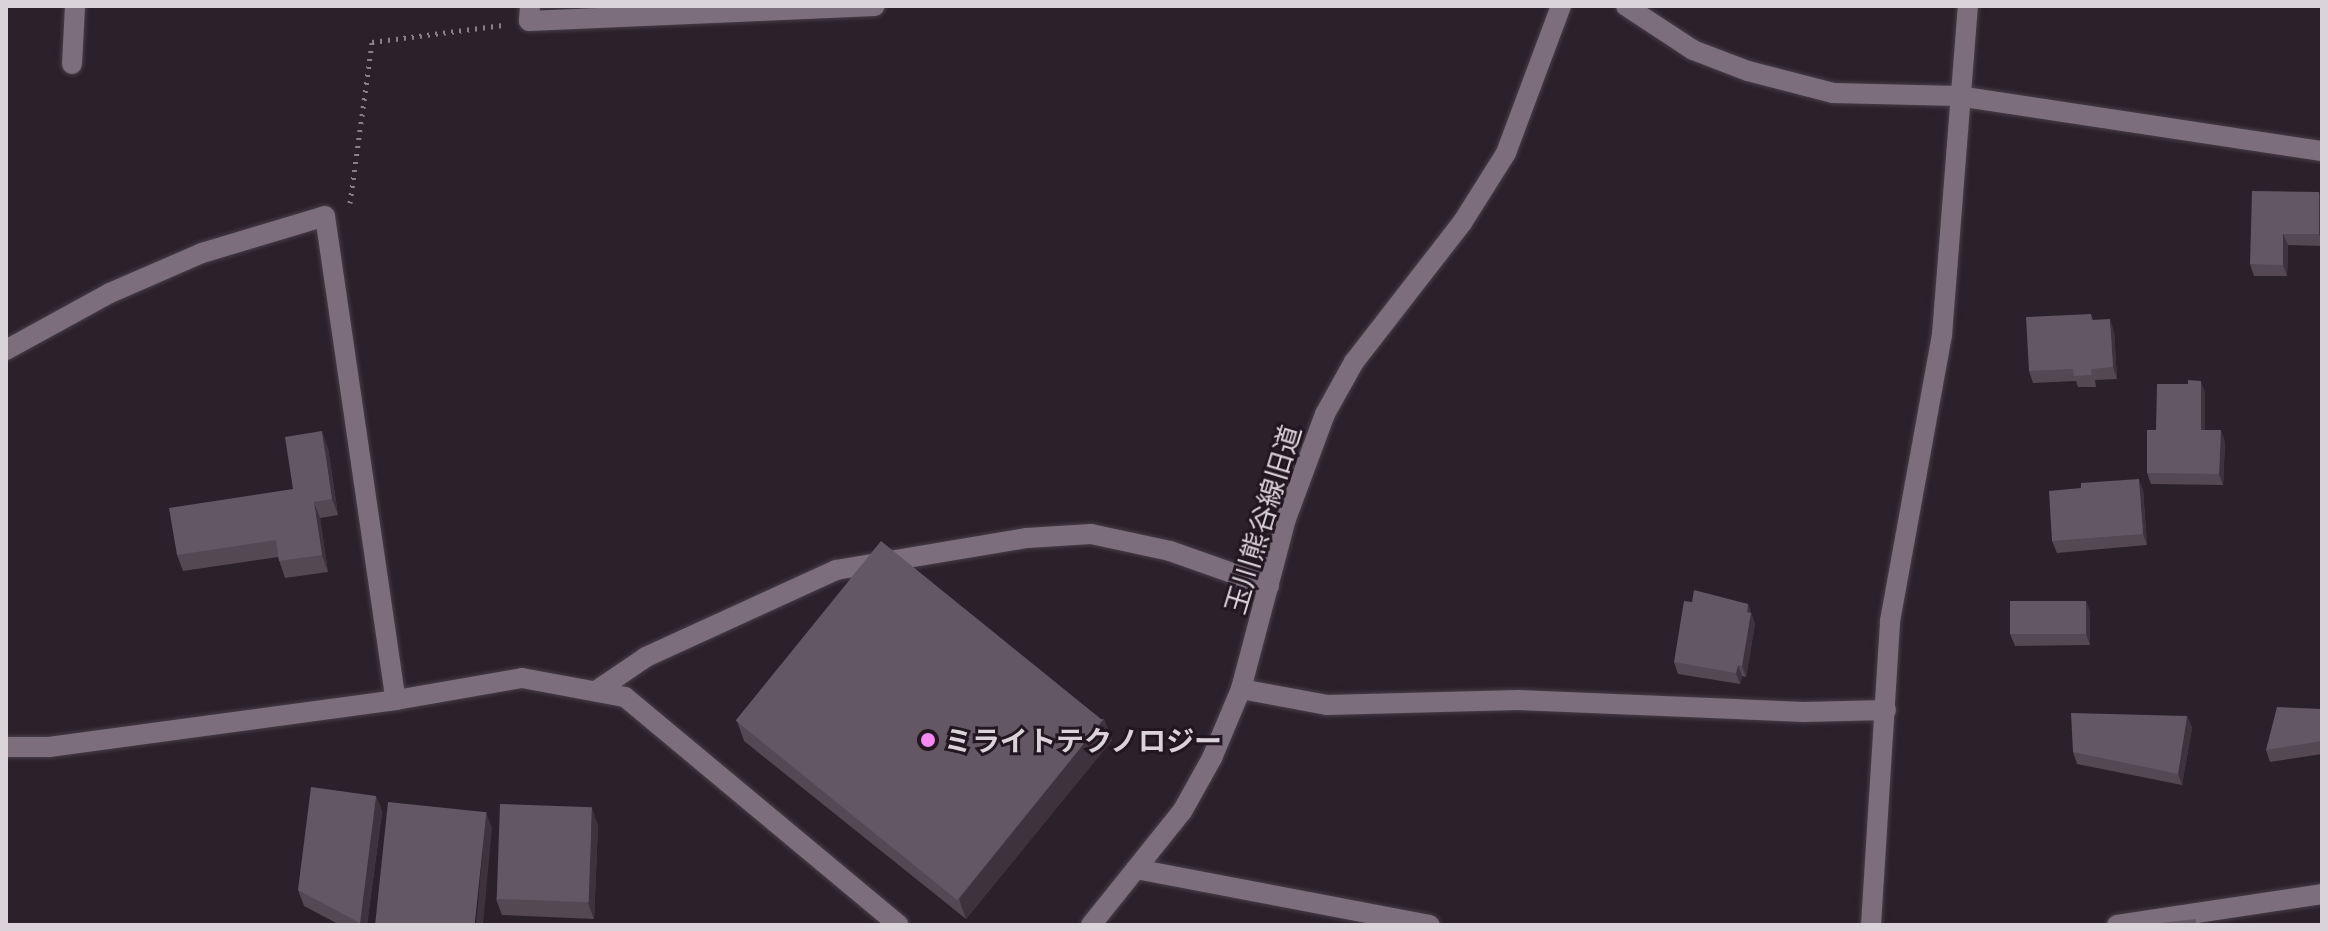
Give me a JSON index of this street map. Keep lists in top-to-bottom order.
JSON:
{
  "streets": {
    "street": ["玉川熊谷線旧道"]
  },
  "places": ["ミライトテクノロジー"]
}
